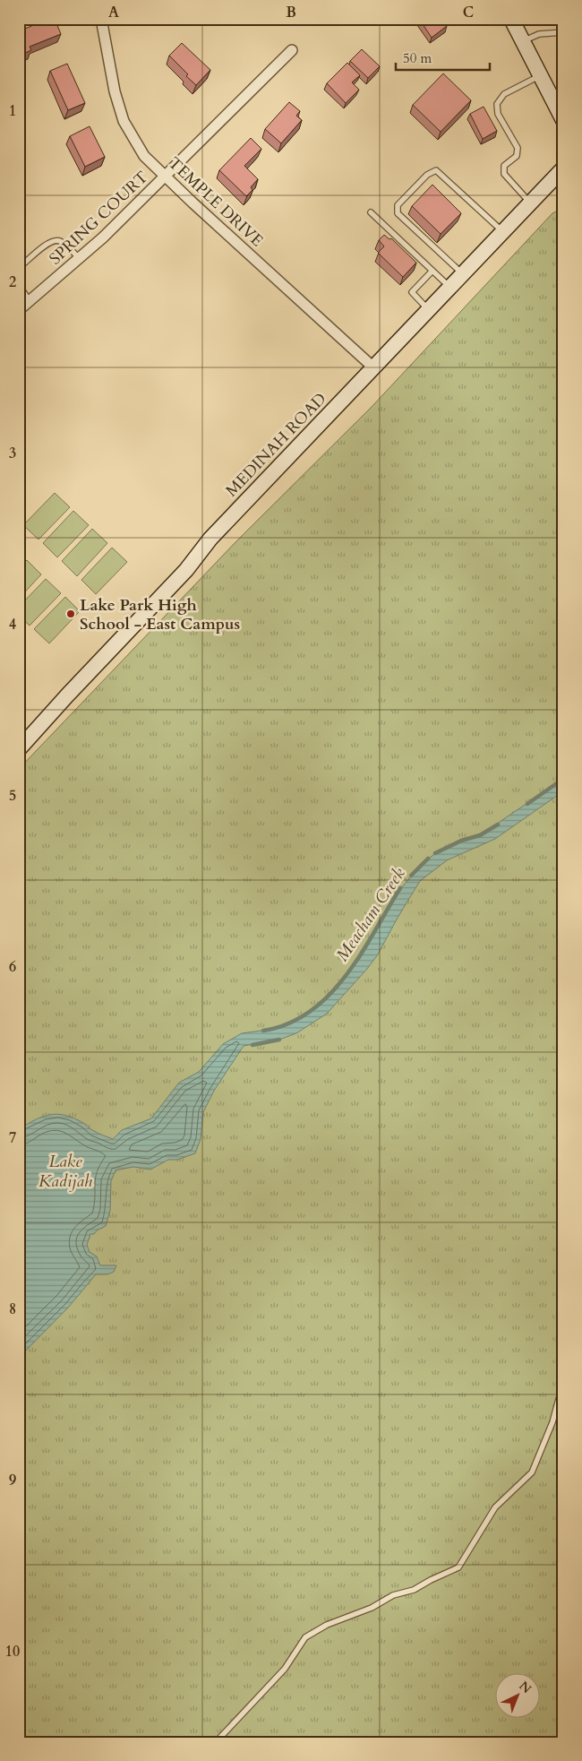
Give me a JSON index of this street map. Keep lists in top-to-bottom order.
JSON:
{
  "streets": {
    "main road": ["MEDINAH ROAD"],
    "street": ["TEMPLE DRIVE", "SPRING COURT"]
  },
  "crossings": [
    ["TEMPLE DRIVE", "SPRING COURT"],
    ["TEMPLE DRIVE", "MEDINAH ROAD"]
  ],
  "water": ["Meacham Creek", "Lake Kadijah"],
  "places": ["Lake Park High School - East Campus"],
  "scale_bar": "50 m",
  "north": "top right",
  "grid": {
    "columns": ["A", "B", "C"],
    "rows": [
      "1",
      "2",
      "3",
      "4",
      "5",
      "6",
      "7",
      "8",
      "9",
      "10"
    ]
  }
}
